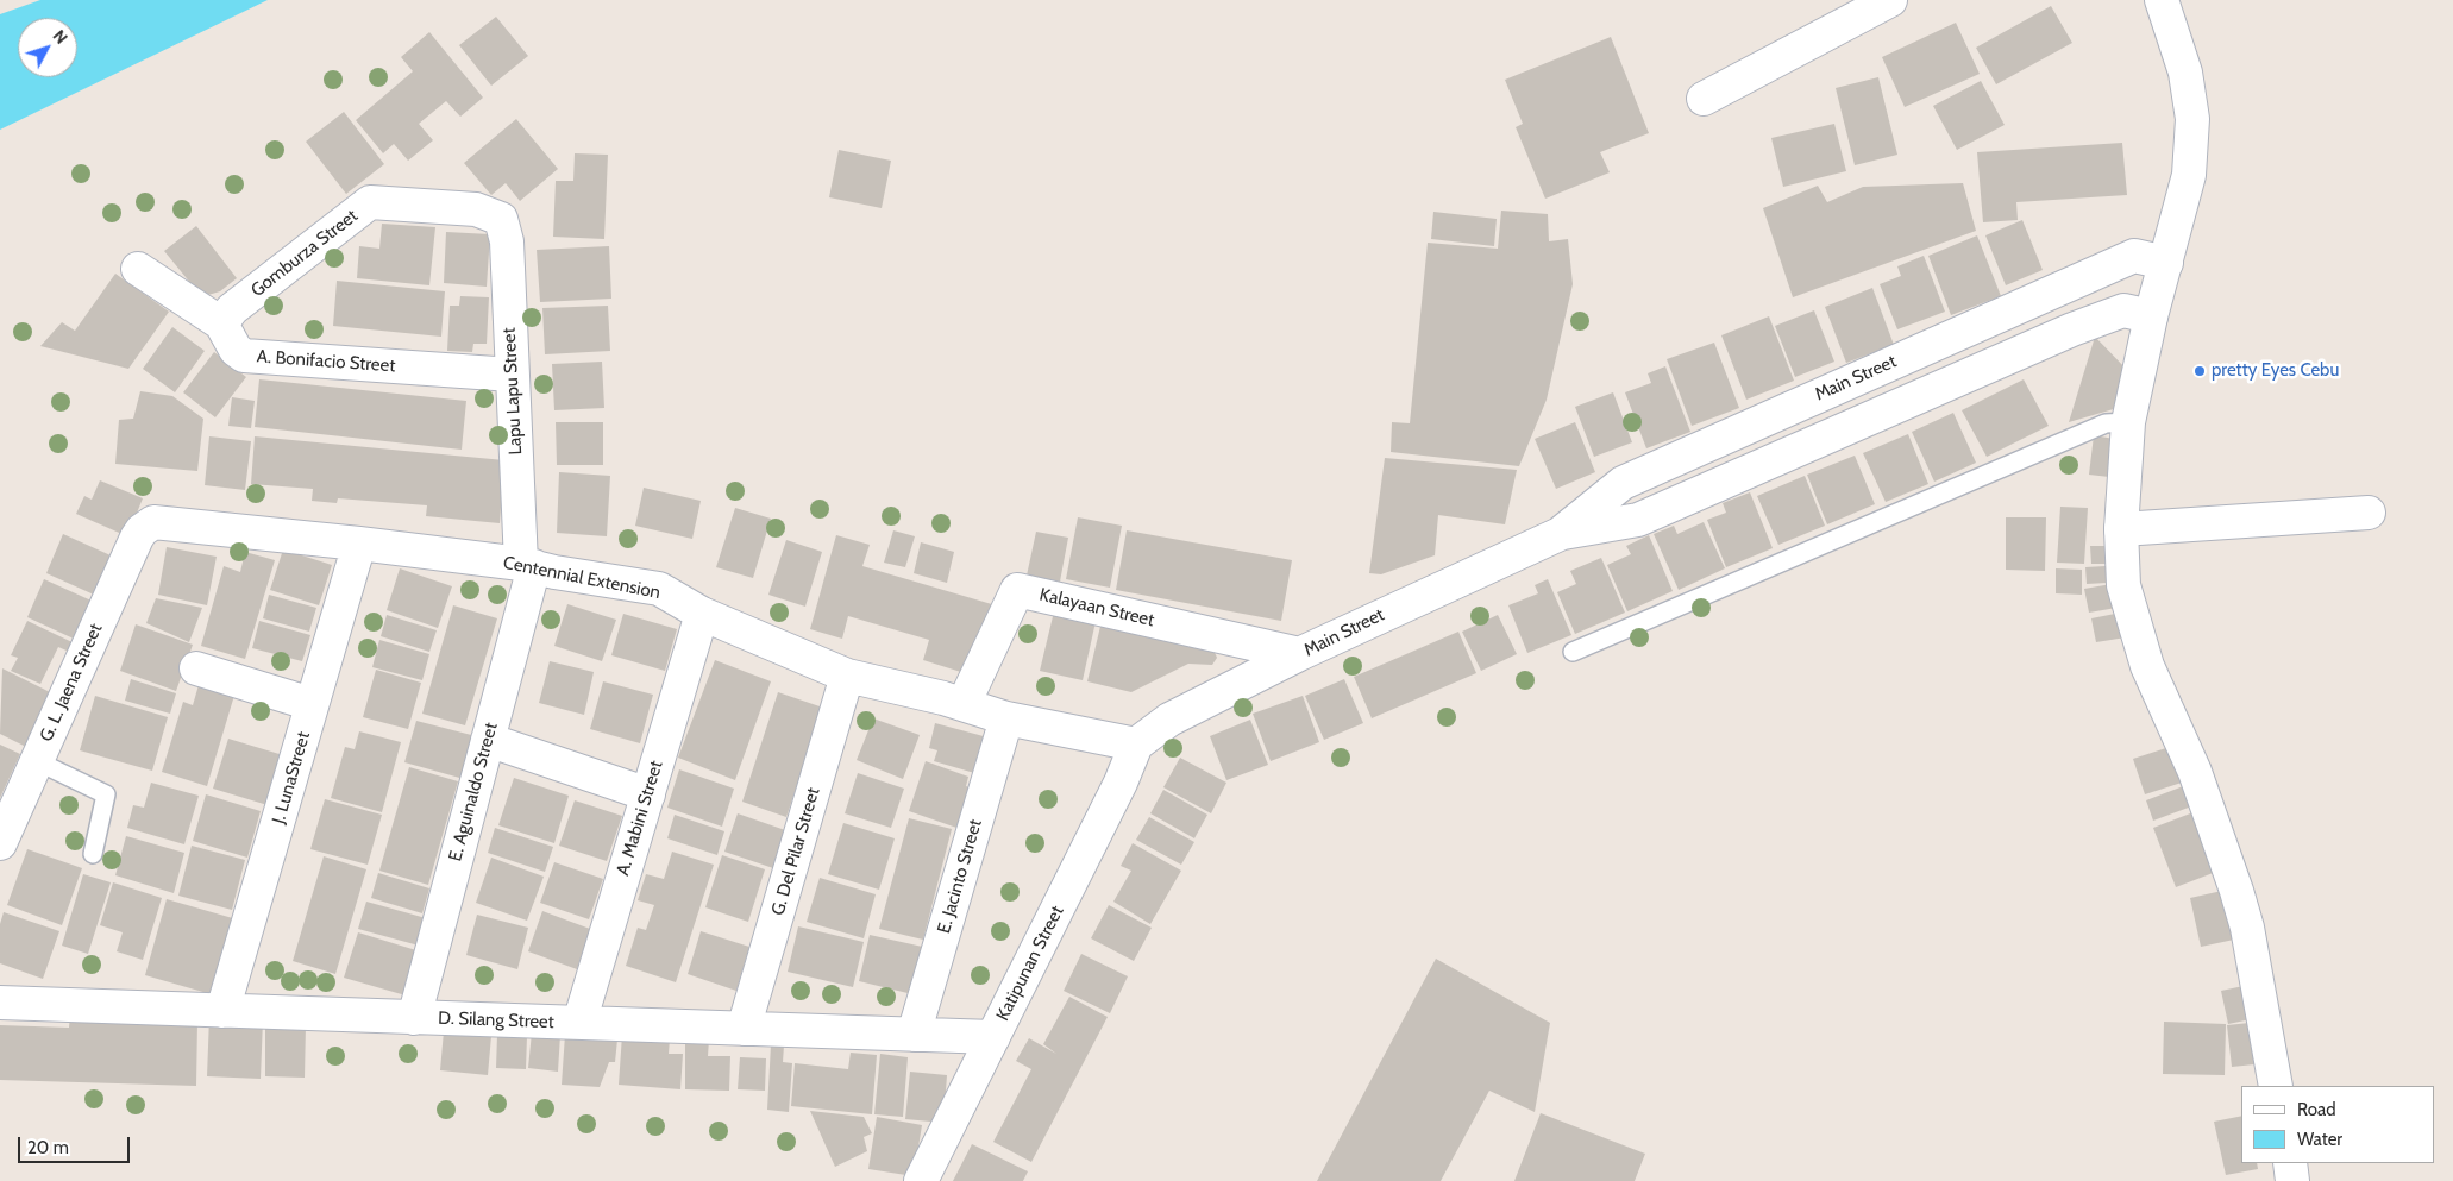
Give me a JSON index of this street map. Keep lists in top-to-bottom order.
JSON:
{
  "streets": {
    "street": [
      "Gomburza Street",
      "A. Bonifacio Street",
      "Main Street",
      "Lapu Lapu Street",
      "Centennial Extension",
      "Kalayaan Street",
      "G. L. Jaena Street",
      "J. LunaStreet",
      "E. Aguinaldo Street",
      "A. Mabini Street",
      "G. Del Pilar Street",
      "E. Jacinto Street",
      "Katipunan Street",
      "D. Silang Street"
    ]
  },
  "crossings": [
    ["Gomburza Street", "A. Bonifacio Street"],
    ["Gomburza Street", "Lapu Lapu Street"],
    ["A. Bonifacio Street", "Lapu Lapu Street"],
    ["Main Street", "Centennial Extension"],
    ["Main Street", "Kalayaan Street"],
    ["Main Street", "Katipunan Street"],
    ["Lapu Lapu Street", "Centennial Extension"],
    ["Lapu Lapu Street", "E. Aguinaldo Street"],
    ["Centennial Extension", "Kalayaan Street"],
    ["Centennial Extension", "G. L. Jaena Street"],
    ["Centennial Extension", "J. LunaStreet"],
    ["Centennial Extension", "E. Aguinaldo Street"],
    ["Centennial Extension", "A. Mabini Street"],
    ["Centennial Extension", "G. Del Pilar Street"],
    ["Centennial Extension", "E. Jacinto Street"],
    ["Centennial Extension", "Katipunan Street"],
    ["J. LunaStreet", "D. Silang Street"],
    ["E. Aguinaldo Street", "D. Silang Street"],
    ["A. Mabini Street", "D. Silang Street"],
    ["G. Del Pilar Street", "D. Silang Street"],
    ["E. Jacinto Street", "D. Silang Street"],
    ["Katipunan Street", "D. Silang Street"]
  ],
  "places": ["pretty Eyes Cebu"],
  "legend": ["Road", "Water"],
  "scale_bar": "20 m",
  "north": "top right"
}
